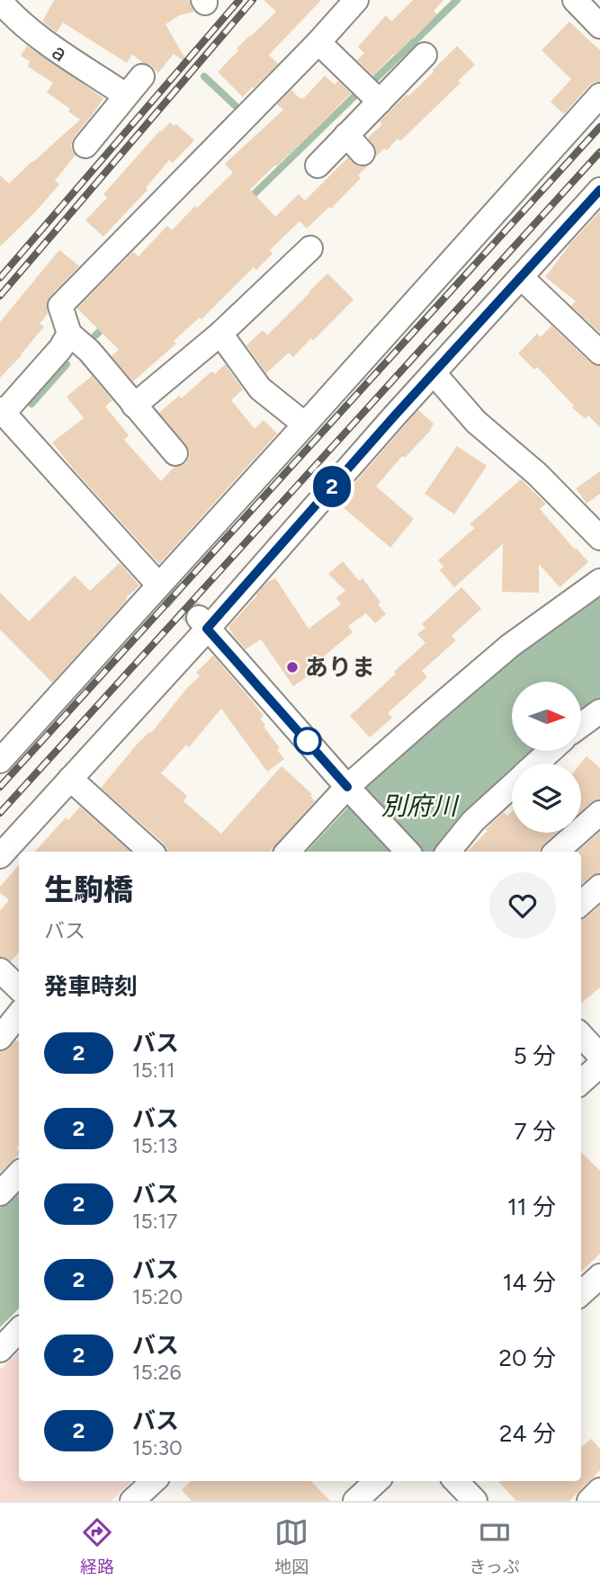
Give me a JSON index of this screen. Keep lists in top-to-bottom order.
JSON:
{
  "streets": {
    "street": ["a"]
  },
  "water": ["別府川"],
  "places": ["ありま"],
  "lines": ["bus line 2"],
  "north": "right",
  "page": {
    "on_map": "2",
    "heading": [
      ["生駒橋", "バス"],
      "発車時刻"
    ],
    "list": [
      {
        "mark": "2",
        "name": "バス",
        "note": "15:11",
        "value": "5 分"
      },
      {
        "mark": "2",
        "name": "バス",
        "note": "15:13",
        "value": "7 分"
      },
      {
        "mark": "2",
        "name": "バス",
        "note": "15:17",
        "value": "11 分"
      },
      {
        "mark": "2",
        "name": "バス",
        "note": "15:20",
        "value": "14 分"
      },
      {
        "mark": "2",
        "name": "バス",
        "note": "15:26",
        "value": "20 分"
      },
      {
        "mark": "2",
        "name": "バス",
        "note": "15:30",
        "value": "24 分"
      }
    ],
    "tabs": ["経路", "地図", "きっぷ"]
  }
}
